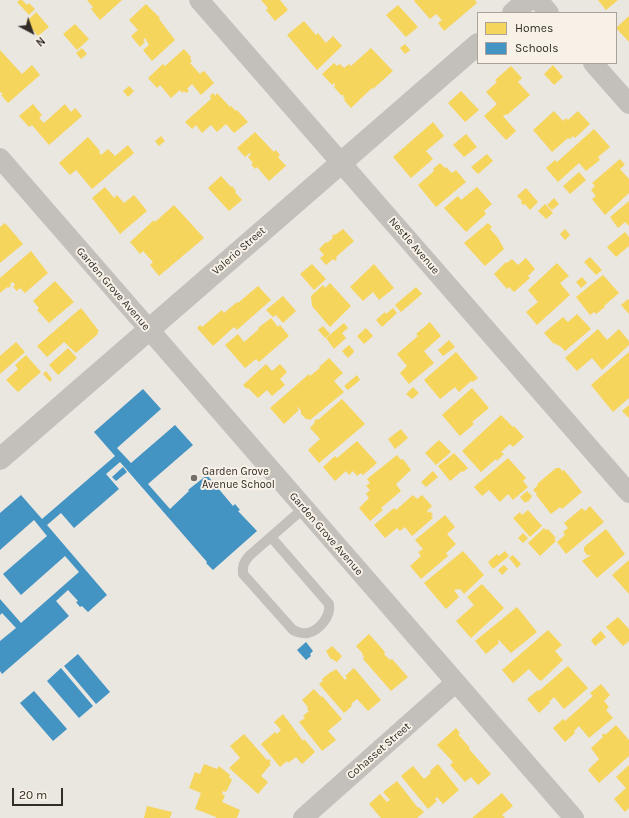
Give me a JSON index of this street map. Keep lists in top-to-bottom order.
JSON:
{
  "streets": {
    "street": [
      "Nestle Avenue",
      "Valerio Street",
      "Garden Grove Avenue",
      "Cohasset Street"
    ]
  },
  "crossings": [
    ["Nestle Avenue", "Valerio Street"],
    ["Valerio Street", "Garden Grove Avenue"],
    ["Garden Grove Avenue", "Cohasset Street"]
  ],
  "places": ["Garden Grove Avenue School"],
  "legend": ["Homes", "Schools"],
  "scale_bar": "20 m",
  "north": "bottom right"
}
